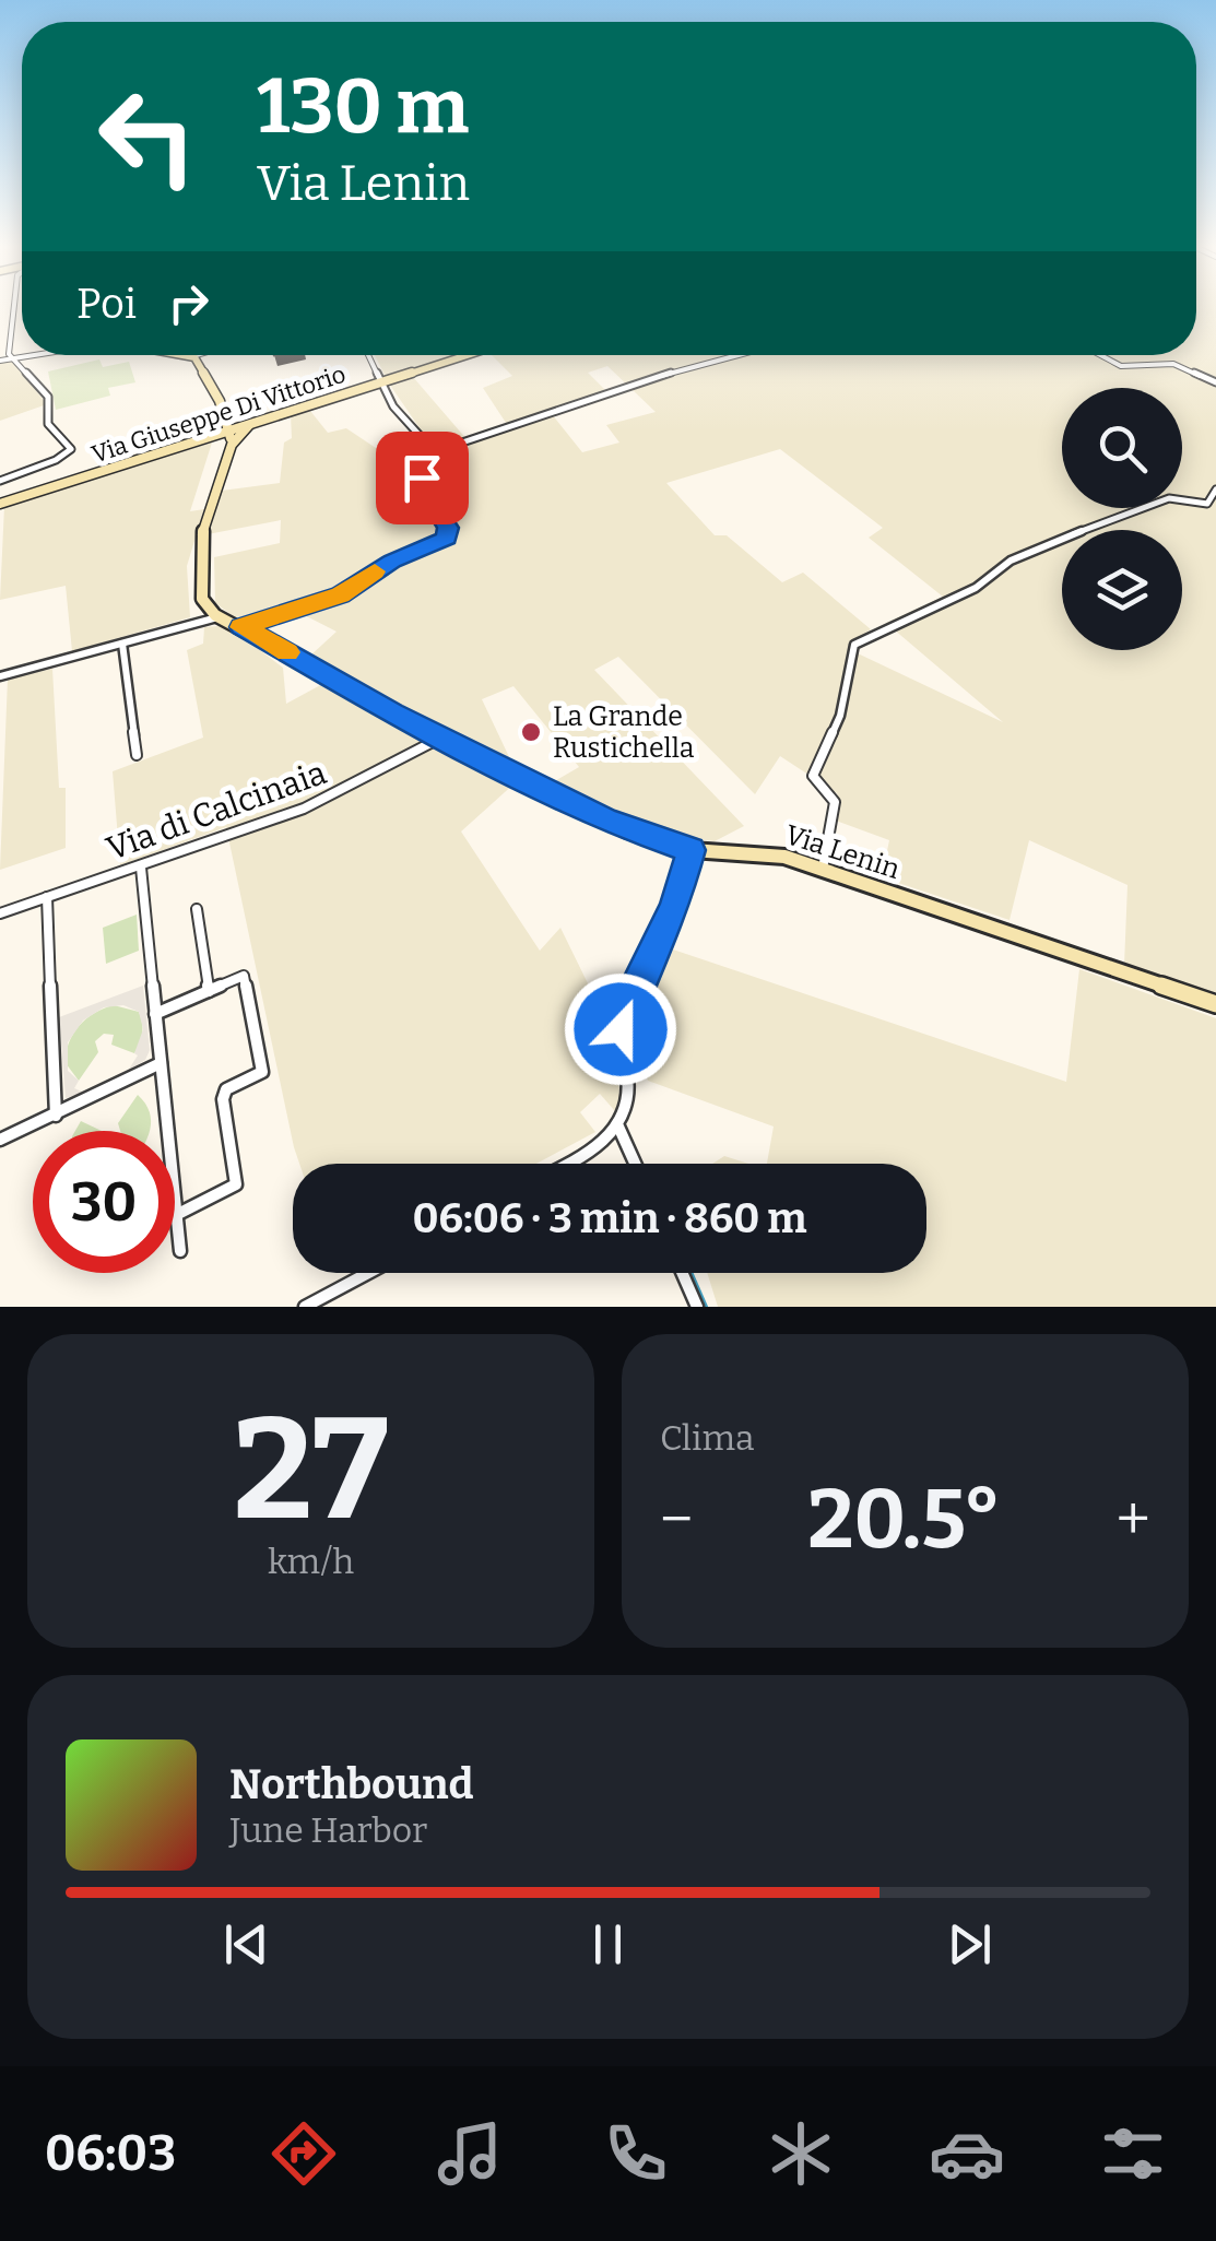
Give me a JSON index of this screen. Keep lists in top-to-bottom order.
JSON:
{
  "streets": {
    "street": ["Via Giuseppe Di Vittorio", "Via di Calcinaia", "Via Lenin"]
  },
  "crossings": [
    ["Via di Calcinaia", "Via Lenin"]
  ],
  "places": ["La Grande Rustichella"],
  "page": {
    "turn": ["130 m", "Via Lenin"],
    "then": "Poi",
    "limit": "30",
    "trip": "06:06 · 3 min · 860 m",
    "tile": [
      ["27", "km/h"],
      "Clima"
    ],
    "heat": ["−", "20.5°", "+"],
    "song": ["Northbound", "June Harbor"],
    "tabs": "06:03"
  }
}
